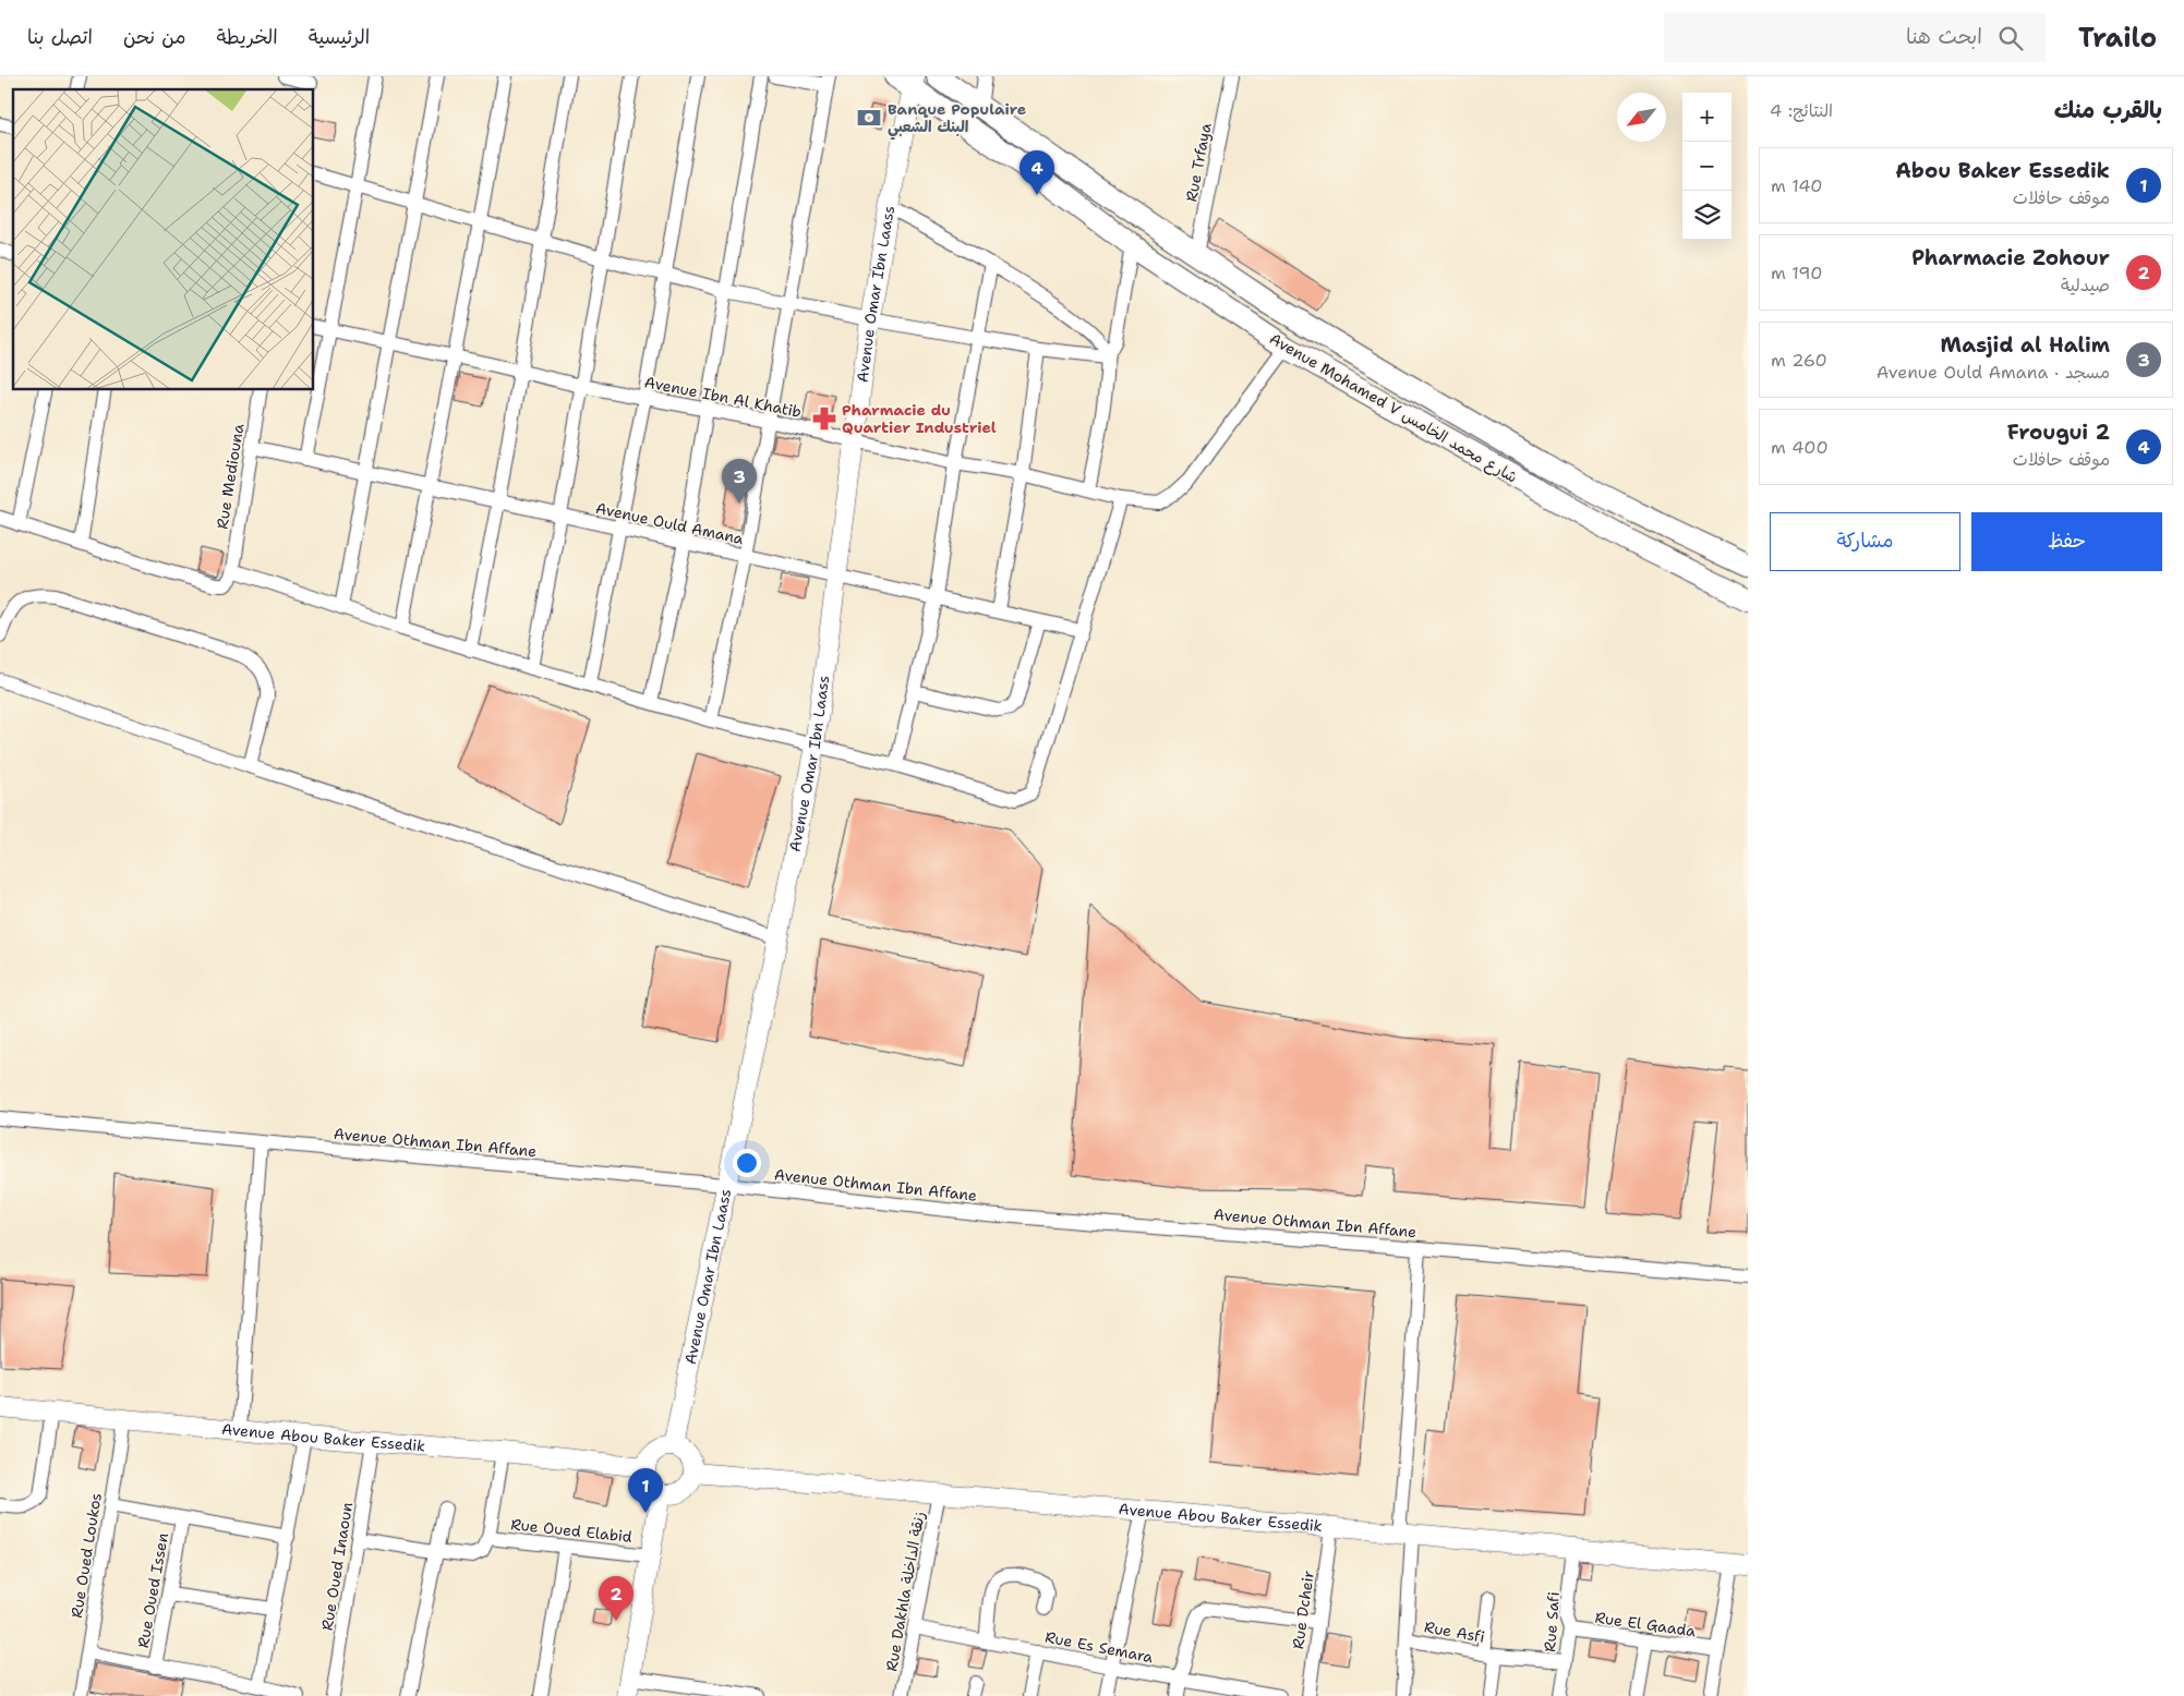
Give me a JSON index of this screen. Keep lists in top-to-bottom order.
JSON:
{
  "streets": {
    "main road": ["Avenue Mohamed V شارع محمد الخامس"],
    "street": [
      "Rue Trfaya",
      "Avenue Omar Ibn Laass",
      "Avenue Ibn Al Khatib",
      "Rue Mediouna",
      "Avenue Ould Amana",
      "Avenue Othman Ibn Affane",
      "Avenue Abou Baker Essedik",
      "Rue Oued Elabid",
      "Rue Oued Loukos",
      "Rue Oued Inaoun",
      "Rue Oued Issen",
      "Rue Dakhla زنقة الداخلة",
      "Rue Dcheir",
      "Rue Safi",
      "Rue El Gaada",
      "Rue Asfi",
      "Rue Es Semara"
    ]
  },
  "crossings": [
    ["Rue Trfaya", "Avenue Mohamed V شارع محمد الخامس"],
    ["Avenue Omar Ibn Laass", "Avenue Ibn Al Khatib"],
    ["Avenue Omar Ibn Laass", "Avenue Mohamed V شارع محمد الخامس"],
    ["Avenue Omar Ibn Laass", "Avenue Ould Amana"],
    ["Avenue Omar Ibn Laass", "Avenue Othman Ibn Affane"],
    ["Avenue Omar Ibn Laass", "Avenue Abou Baker Essedik"],
    ["Avenue Ibn Al Khatib", "Avenue Mohamed V شارع محمد الخامس"],
    ["Rue Mediouna", "Avenue Ould Amana"],
    ["Avenue Abou Baker Essedik", "Rue Oued Loukos"],
    ["Avenue Abou Baker Essedik", "Rue Oued Inaoun"],
    ["Avenue Abou Baker Essedik", "Rue Dakhla زنقة الداخلة"],
    ["Avenue Abou Baker Essedik", "Rue Dcheir"],
    ["Avenue Abou Baker Essedik", "Rue Safi"],
    ["Rue Dakhla زنقة الداخلة", "Rue Es Semara"],
    ["Rue Safi", "Rue El Gaada"],
    ["Rue Safi", "Rue Asfi"]
  ],
  "places": {
    "bank": ["Banque Populaire البنك الشعبي"],
    "pharmacy": ["Pharmacie du Quartier Industriel"]
  },
  "north": "bottom left",
  "page": {
    "header": "Trailo",
    "search": "ابحث هنا",
    "nav": [
      "الرئيسية",
      "الخريطة",
      "من نحن",
      "اتصل بنا"
    ],
    "heading": ["بالقرب منك", "النتائج: 4"],
    "map_buttons": ["+", "−"],
    "list": [
      {
        "mark": "1",
        "name": "Abou Baker Essedik",
        "note": "موقف حافلات",
        "value": "140 m"
      },
      {
        "mark": "2",
        "name": "Pharmacie Zohour",
        "note": "صيدلية",
        "value": "190 m"
      },
      {
        "mark": "3",
        "name": "Masjid al Halim",
        "note": "مسجد · Avenue Ould Amana",
        "value": "260 m"
      },
      {
        "mark": "4",
        "name": "Frougui 2",
        "note": "موقف حافلات",
        "value": "400 m"
      }
    ],
    "pins": [
      "4",
      "3",
      "1",
      "2"
    ],
    "buttons": ["حفظ", "مشاركة"]
  }
}
